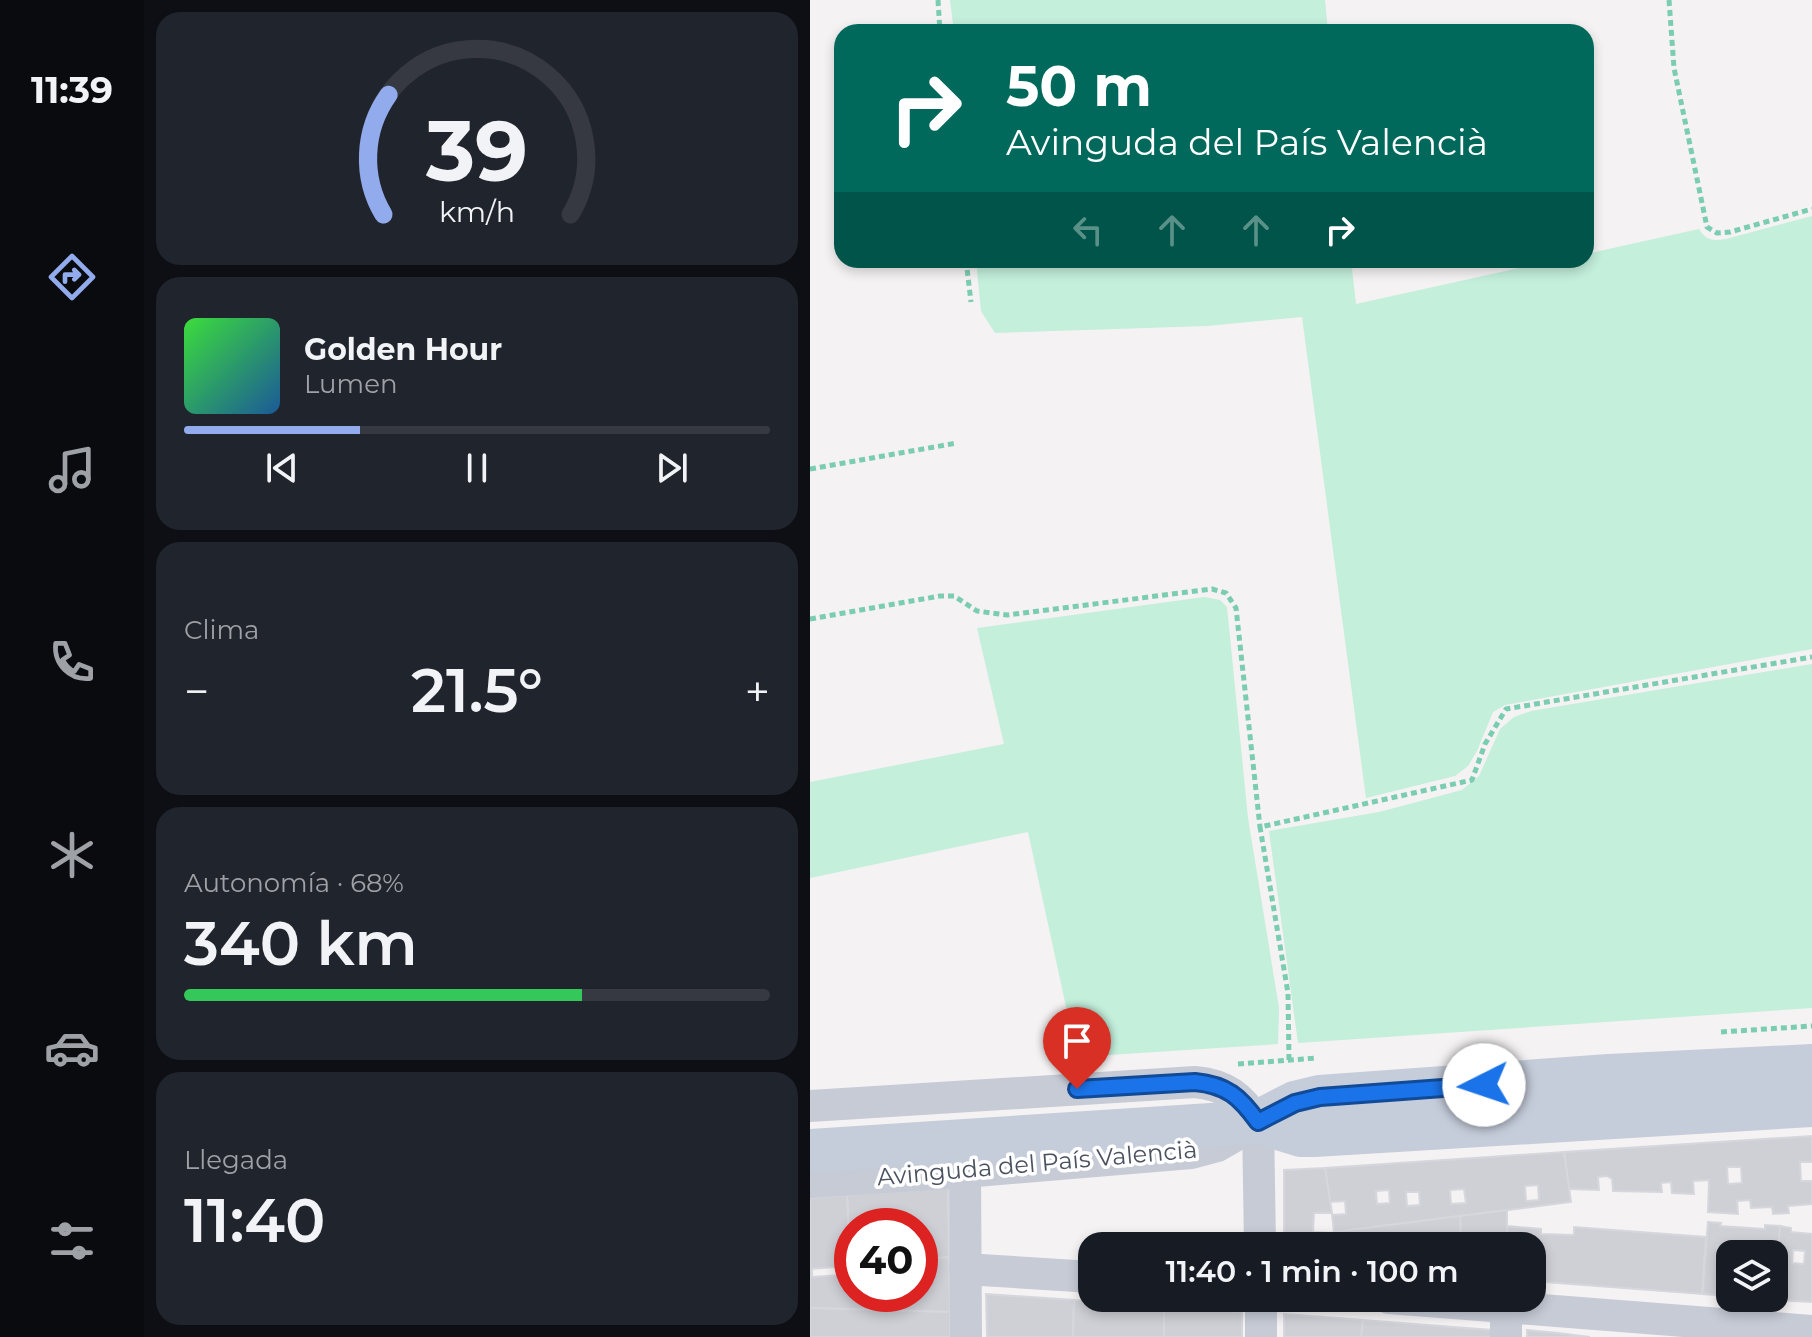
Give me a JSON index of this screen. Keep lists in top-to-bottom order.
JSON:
{
  "streets": {
    "street": ["Avinguda del País Valencià"]
  },
  "page": {
    "tabs": "11:39",
    "turn": ["50 m", "Avinguda del País Valencià"],
    "song": ["Golden Hour", "Lumen"],
    "tile": [
      "Clima",
      ["Autonomía · 68%", "340 km"],
      ["Llegada", "11:40"]
    ],
    "heat": ["−", "21.5°", "+"],
    "limit": "40",
    "trip": "11:40 · 1 min · 100 m",
    "gauge": ["39", "km/h"]
  }
}
